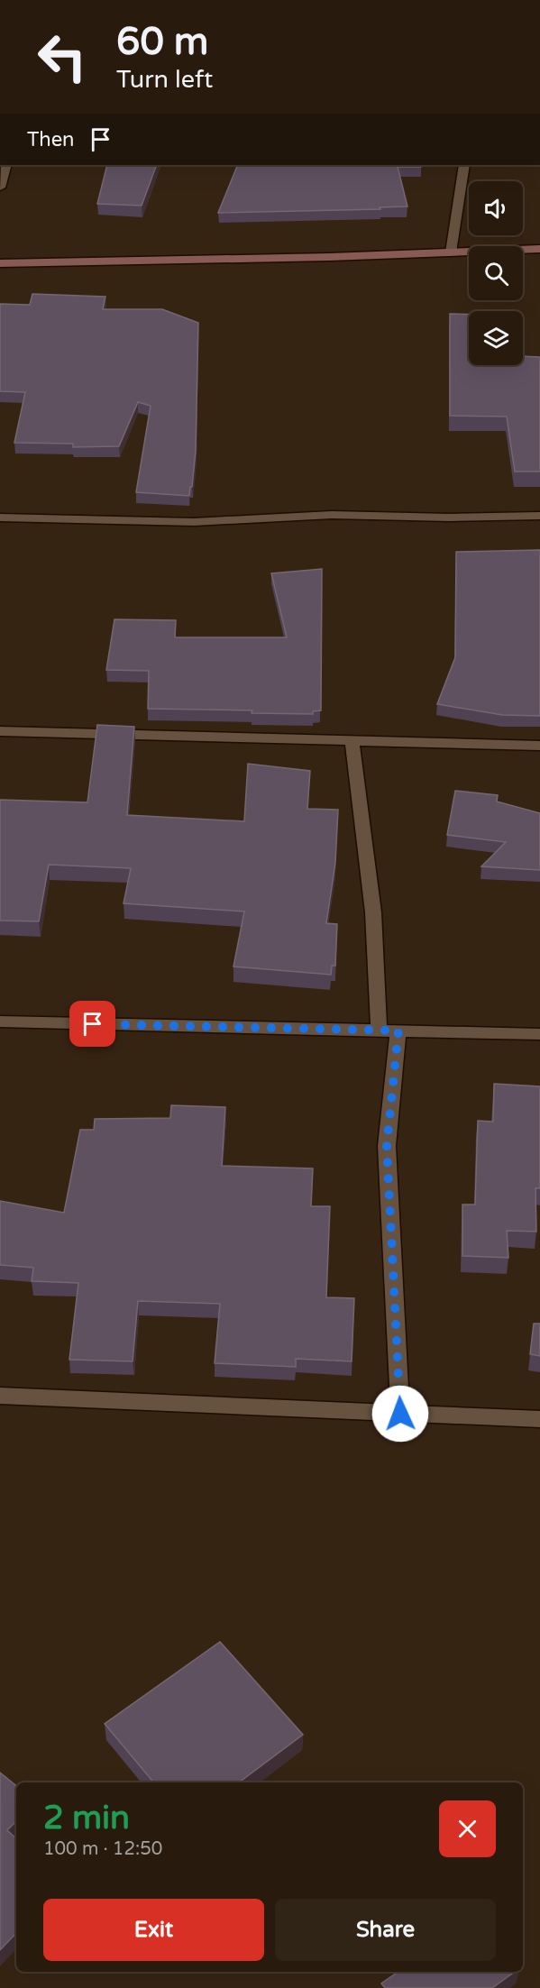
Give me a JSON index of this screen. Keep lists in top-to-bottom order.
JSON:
{
  "page": {
    "turn": ["60 m", "Turn left"],
    "then": "Then",
    "heading": ["2 min", "100 m · 12:50"],
    "buttons": ["Exit", "Share"]
  }
}
